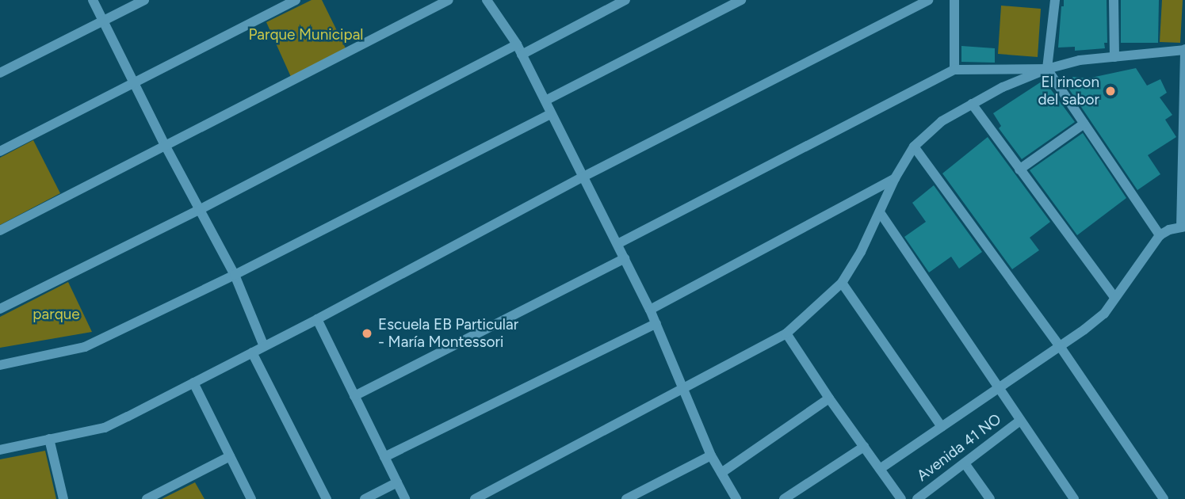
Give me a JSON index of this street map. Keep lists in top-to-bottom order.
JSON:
{
  "streets": {
    "street": ["Avenida 41 NO"]
  },
  "parks": ["Parque Municipal", "parque"],
  "places": ["El rincon del sabor", "Escuela EB Particular - María Montessori"]
}
